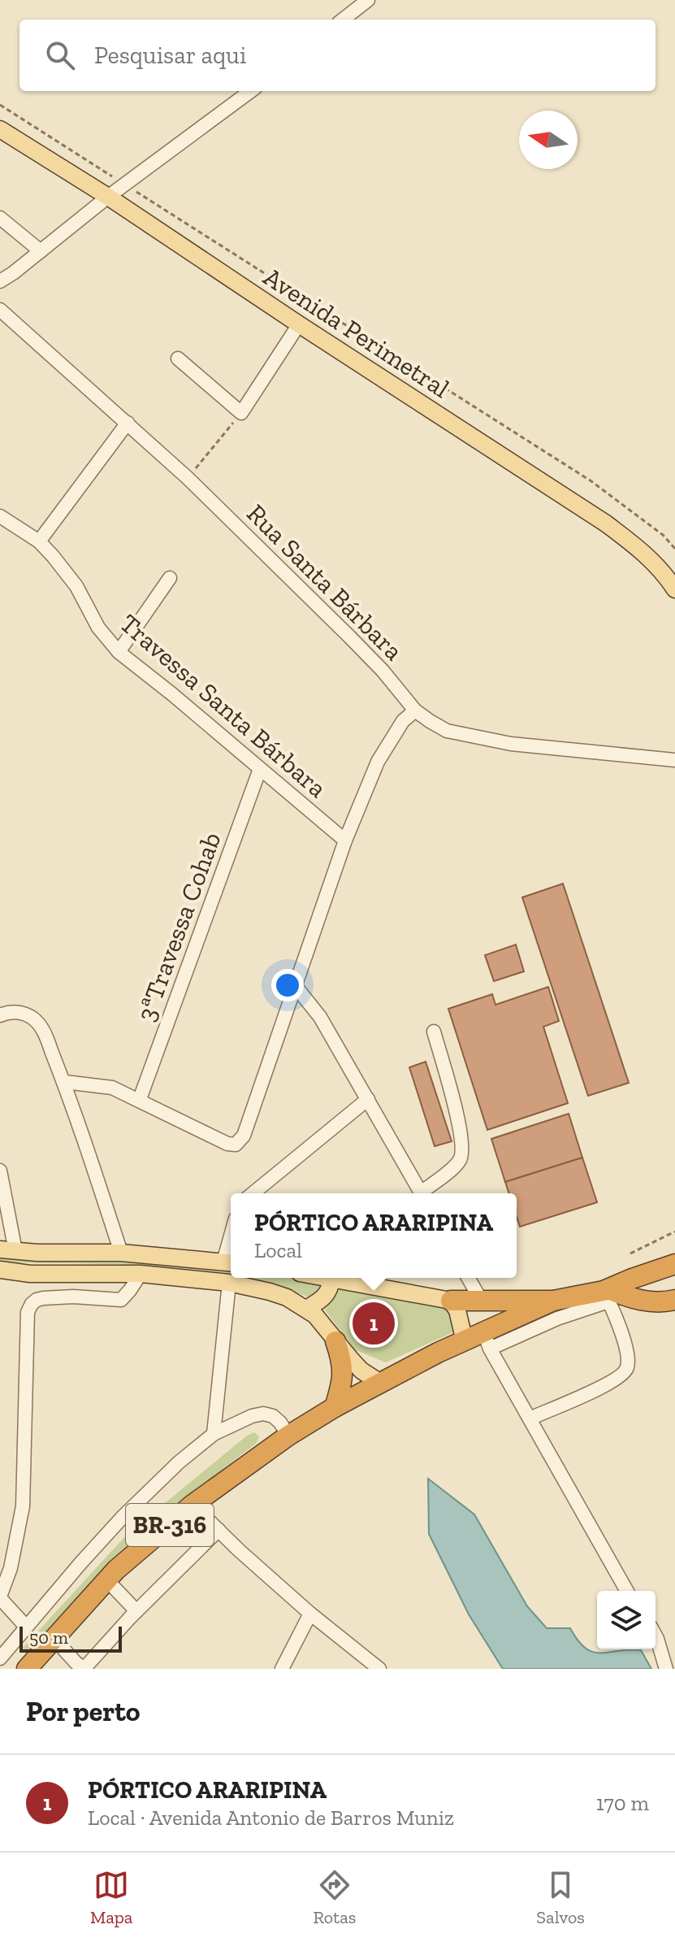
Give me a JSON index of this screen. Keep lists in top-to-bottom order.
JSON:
{
  "streets": {
    "highway": ["BR-316"],
    "main road": ["Avenida Perimetral"],
    "street": ["Rua Santa Bárbara", "Travessa Santa Bárbara", "3ªTravessa Cohab"]
  },
  "crossings": [
    ["Travessa Santa Bárbara", "3ªTravessa Cohab"]
  ],
  "scale_bar": "50 m",
  "north": "left",
  "page": {
    "search": "Pesquisar aqui",
    "popup": ["PÓRTICO ARARIPINA", "Local"],
    "pins": "1",
    "scale": "50 m",
    "heading": "Por perto",
    "list": [
      {
        "mark": "1",
        "name": "PÓRTICO ARARIPINA",
        "note": "Local · Avenida Antonio de Barros Muniz",
        "value": "170 m"
      }
    ],
    "nav": ["Mapa", "Rotas", "Salvos"]
  }
}
